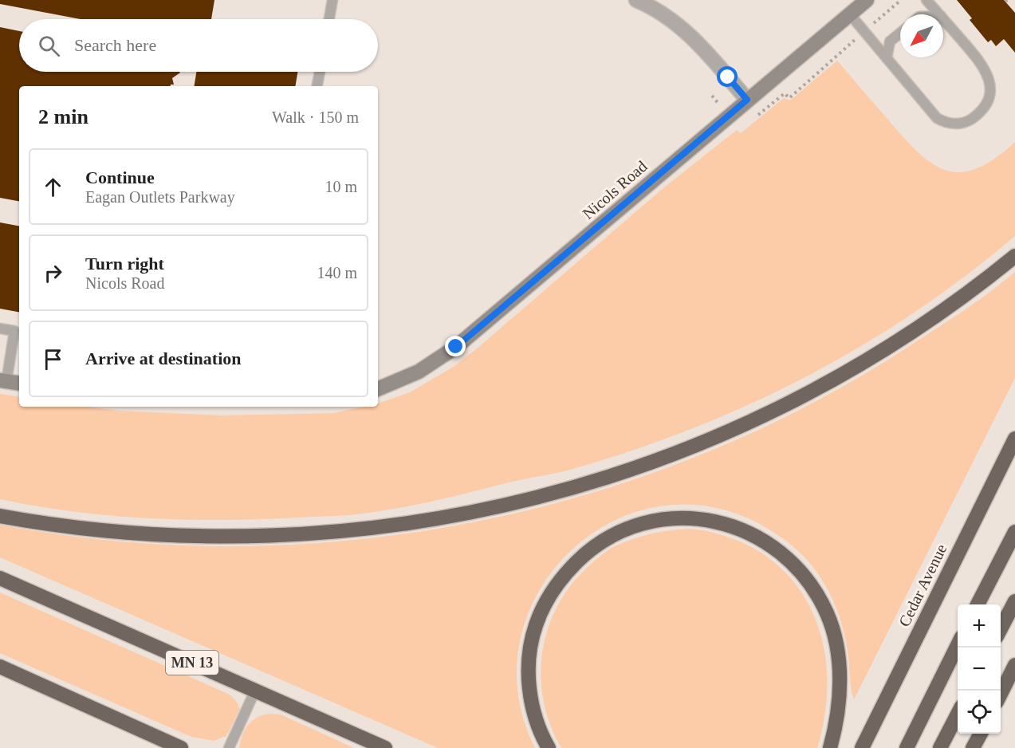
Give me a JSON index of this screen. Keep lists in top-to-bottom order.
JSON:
{
  "streets": {
    "highway": ["Cedar Avenue", "MN 13"],
    "street": ["Nicols Road"]
  },
  "north": "bottom left",
  "page": {
    "search": "Search here",
    "heading": ["2 min", "Walk · 150 m"],
    "list": [
      ["Continue", "Eagan Outlets Parkway", "10 m"],
      ["Turn right", "Nicols Road", "140 m"],
      "Arrive at destination"
    ],
    "map_buttons": ["+", "−"]
  }
}
